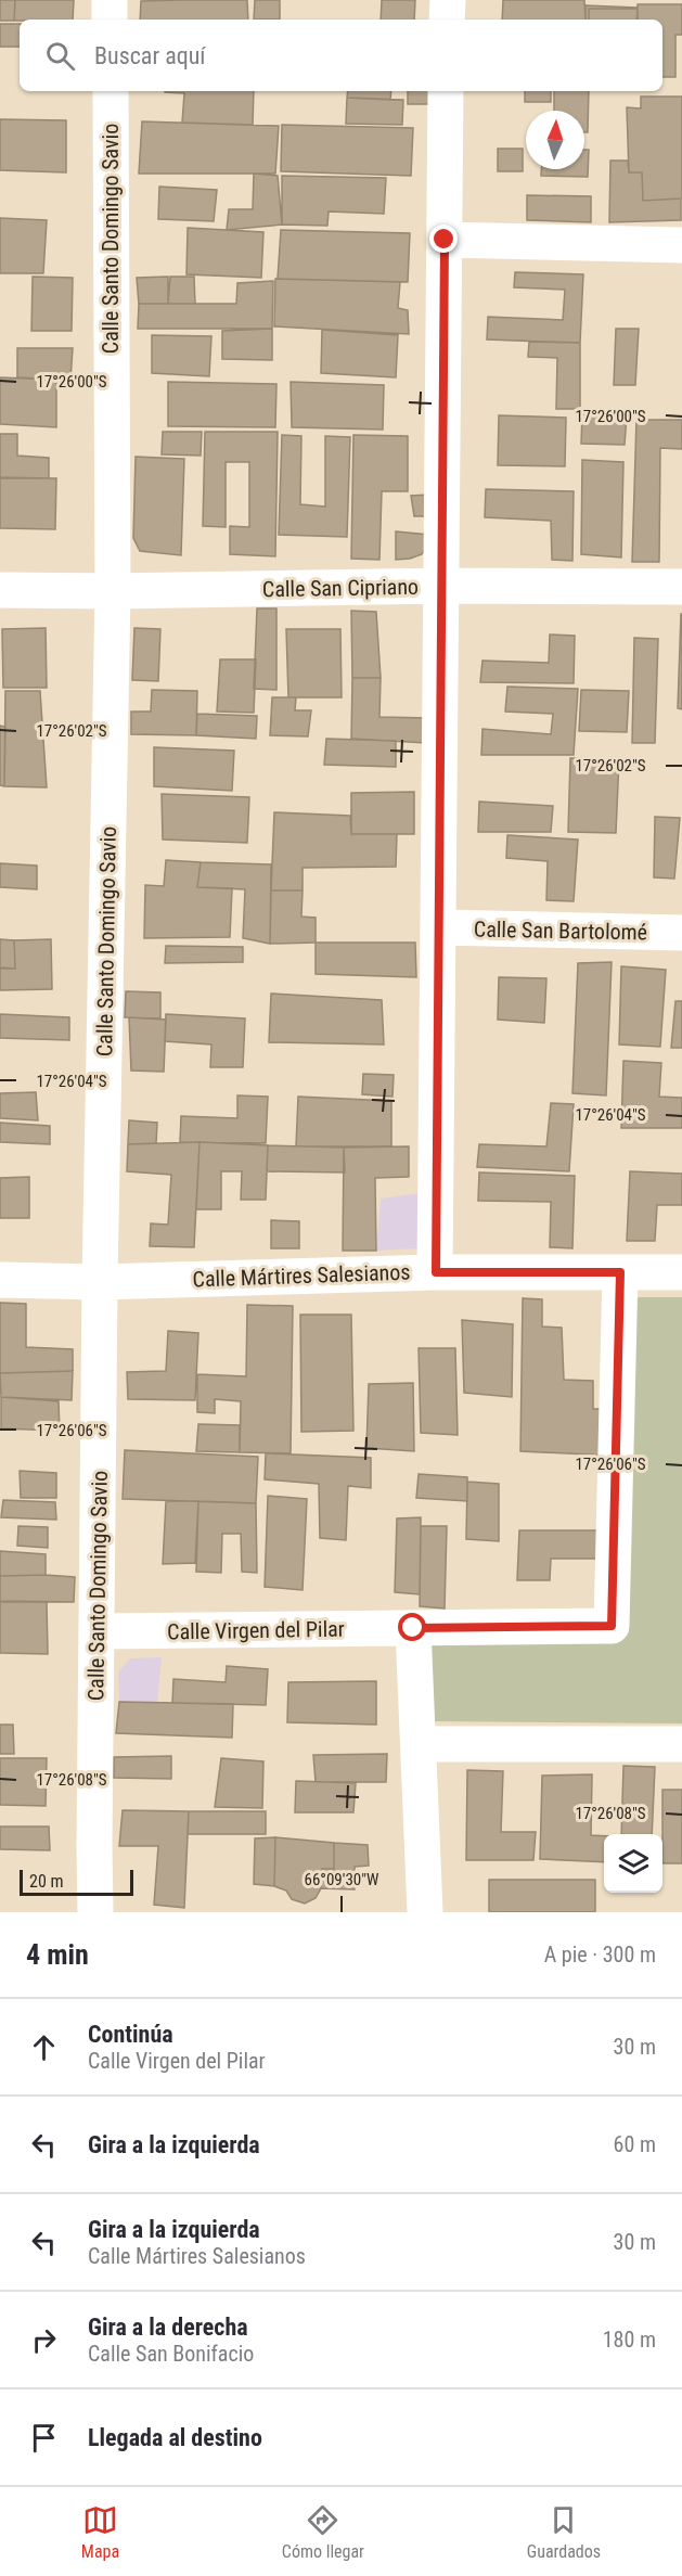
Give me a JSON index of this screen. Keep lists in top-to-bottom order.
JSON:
{
  "streets": {
    "street": [
      "Calle Santo Domingo Savio",
      "Calle San Cipriano",
      "Calle San Bartolomé",
      "Calle Mártires Salesianos",
      "Calle Virgen del Pilar"
    ]
  },
  "crossings": [
    ["Calle Santo Domingo Savio", "Calle San Cipriano"],
    ["Calle Santo Domingo Savio", "Calle Mártires Salesianos"],
    ["Calle Santo Domingo Savio", "Calle Virgen del Pilar"],
    ["Calle Mártires Salesianos", "Calle Virgen del Pilar"]
  ],
  "scale_bar": "20 m",
  "north": "top",
  "page": {
    "search": "Buscar aquí",
    "scale": "20 m",
    "heading": ["4 min", "A pie · 300 m"],
    "list": [
      ["Continúa", "Calle Virgen del Pilar", "30 m"],
      ["Gira a la izquierda", "60 m"],
      ["Gira a la izquierda", "Calle Mártires Salesianos", "30 m"],
      ["Gira a la derecha", "Calle San Bonifacio", "180 m"],
      "Llegada al destino"
    ],
    "nav": ["Mapa", "Cómo llegar", "Guardados"]
  },
  "coordinates": [
    "17°26'00\"S",
    "17°26'02\"S",
    "17°26'04\"S",
    "17°26'06\"S",
    "17°26'08\"S",
    "66°09'30\"W"
  ]
}
